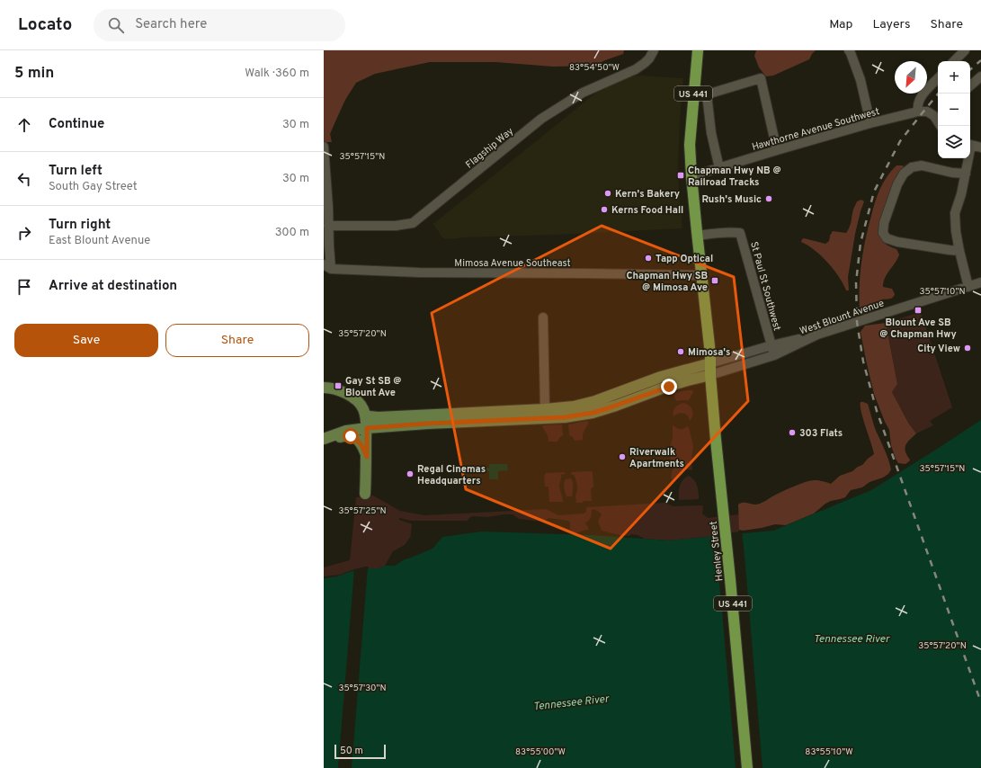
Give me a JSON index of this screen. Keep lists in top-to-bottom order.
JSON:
{
  "streets": {
    "highway": ["US 441", "Henley Street"],
    "street": [
      "Hawthorne Avenue Southwest",
      "Flagship Way",
      "Mimosa Avenue Southeast",
      "St Paul St Southwest",
      "West Blount Avenue"
    ]
  },
  "crossings": [
    ["US 441", "Hawthorne Avenue Southwest"],
    ["US 441", "Mimosa Avenue Southeast"],
    ["US 441", "St Paul St Southwest"],
    ["US 441", "West Blount Avenue"],
    ["US 441", "Henley Street"],
    ["West Blount Avenue", "Henley Street"]
  ],
  "water": ["Tennessee River"],
  "places": {
    "transit": [
      "Chapman Hwy NB @ Railroad Tracks",
      "Chapman Hwy SB @ Mimosa Ave",
      "Blount Ave SB @ Chapman Hwy",
      "Gay St SB @ Blount Ave"
    ],
    "other": [
      "Kern's Bakery",
      "Rush's Music",
      "Kerns Food Hall",
      "Tapp Optical",
      "City View",
      "Mimosa's",
      "303 Flats",
      "Riverwalk Apartments",
      "Regal Cinemas Headquarters"
    ]
  },
  "scale_bar": "50 m",
  "north": "bottom left",
  "page": {
    "header": "Locato",
    "search": "Search here",
    "nav": ["Map", "Layers", "Share"],
    "heading": ["5 min", "Walk · 360 m"],
    "map_buttons": ["+", "−"],
    "list": [
      ["Continue", "30 m"],
      ["Turn left", "South Gay Street", "30 m"],
      ["Turn right", "East Blount Avenue", "300 m"],
      "Arrive at destination"
    ],
    "buttons": ["Save", "Share"],
    "scale": "50 m"
  },
  "coordinates": [
    "83°54'50\"W",
    "35°57'15\"N",
    "35°57'10\"N",
    "35°57'20\"N",
    "35°57'25\"N",
    "35°57'30\"N",
    "83°55'00\"W",
    "83°55'10\"W"
  ]
}
